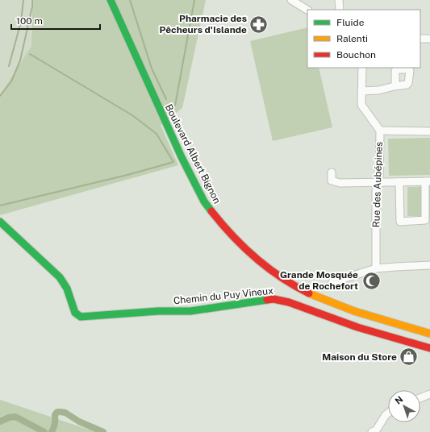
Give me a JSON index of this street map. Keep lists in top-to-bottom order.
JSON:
{
  "streets": {
    "main road": ["Boulevard Albert Bignon", "Chemin du Puy Vineux"],
    "street": ["Rue des Aubépines"]
  },
  "places": {
    "pharmacy": ["Pharmacie des Pêcheurs d'Islande"],
    "mosque": ["Grande Mosquée de Rochefort"],
    "shop": ["Maison du Store"]
  },
  "legend": ["Fluide", "Ralenti", "Bouchon"],
  "scale_bar": "100 m",
  "north": "top left"
}
